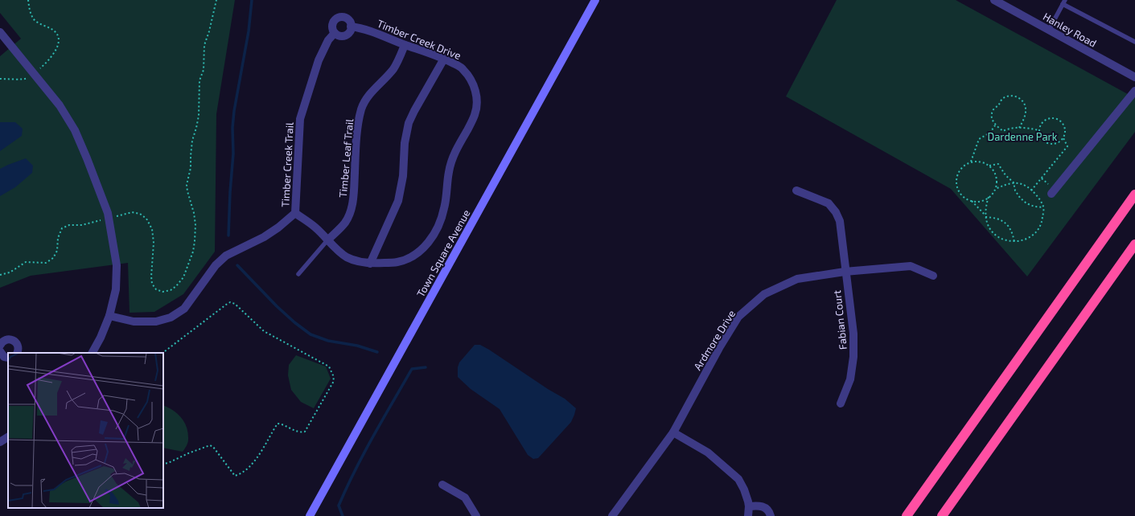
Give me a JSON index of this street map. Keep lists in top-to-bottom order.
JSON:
{
  "streets": {
    "main road": ["Town Square Avenue"],
    "street": [
      "Hanley Road",
      "Timber Creek Drive",
      "Timber Leaf Trail",
      "Timber Creek Trail",
      "Fabian Court",
      "Ardmore Drive"
    ]
  },
  "crossings": [
    ["Timber Creek Drive", "Timber Leaf Trail"],
    ["Timber Creek Drive", "Timber Creek Trail"],
    ["Fabian Court", "Ardmore Drive"]
  ],
  "parks": ["Dardenne Park"]
}
